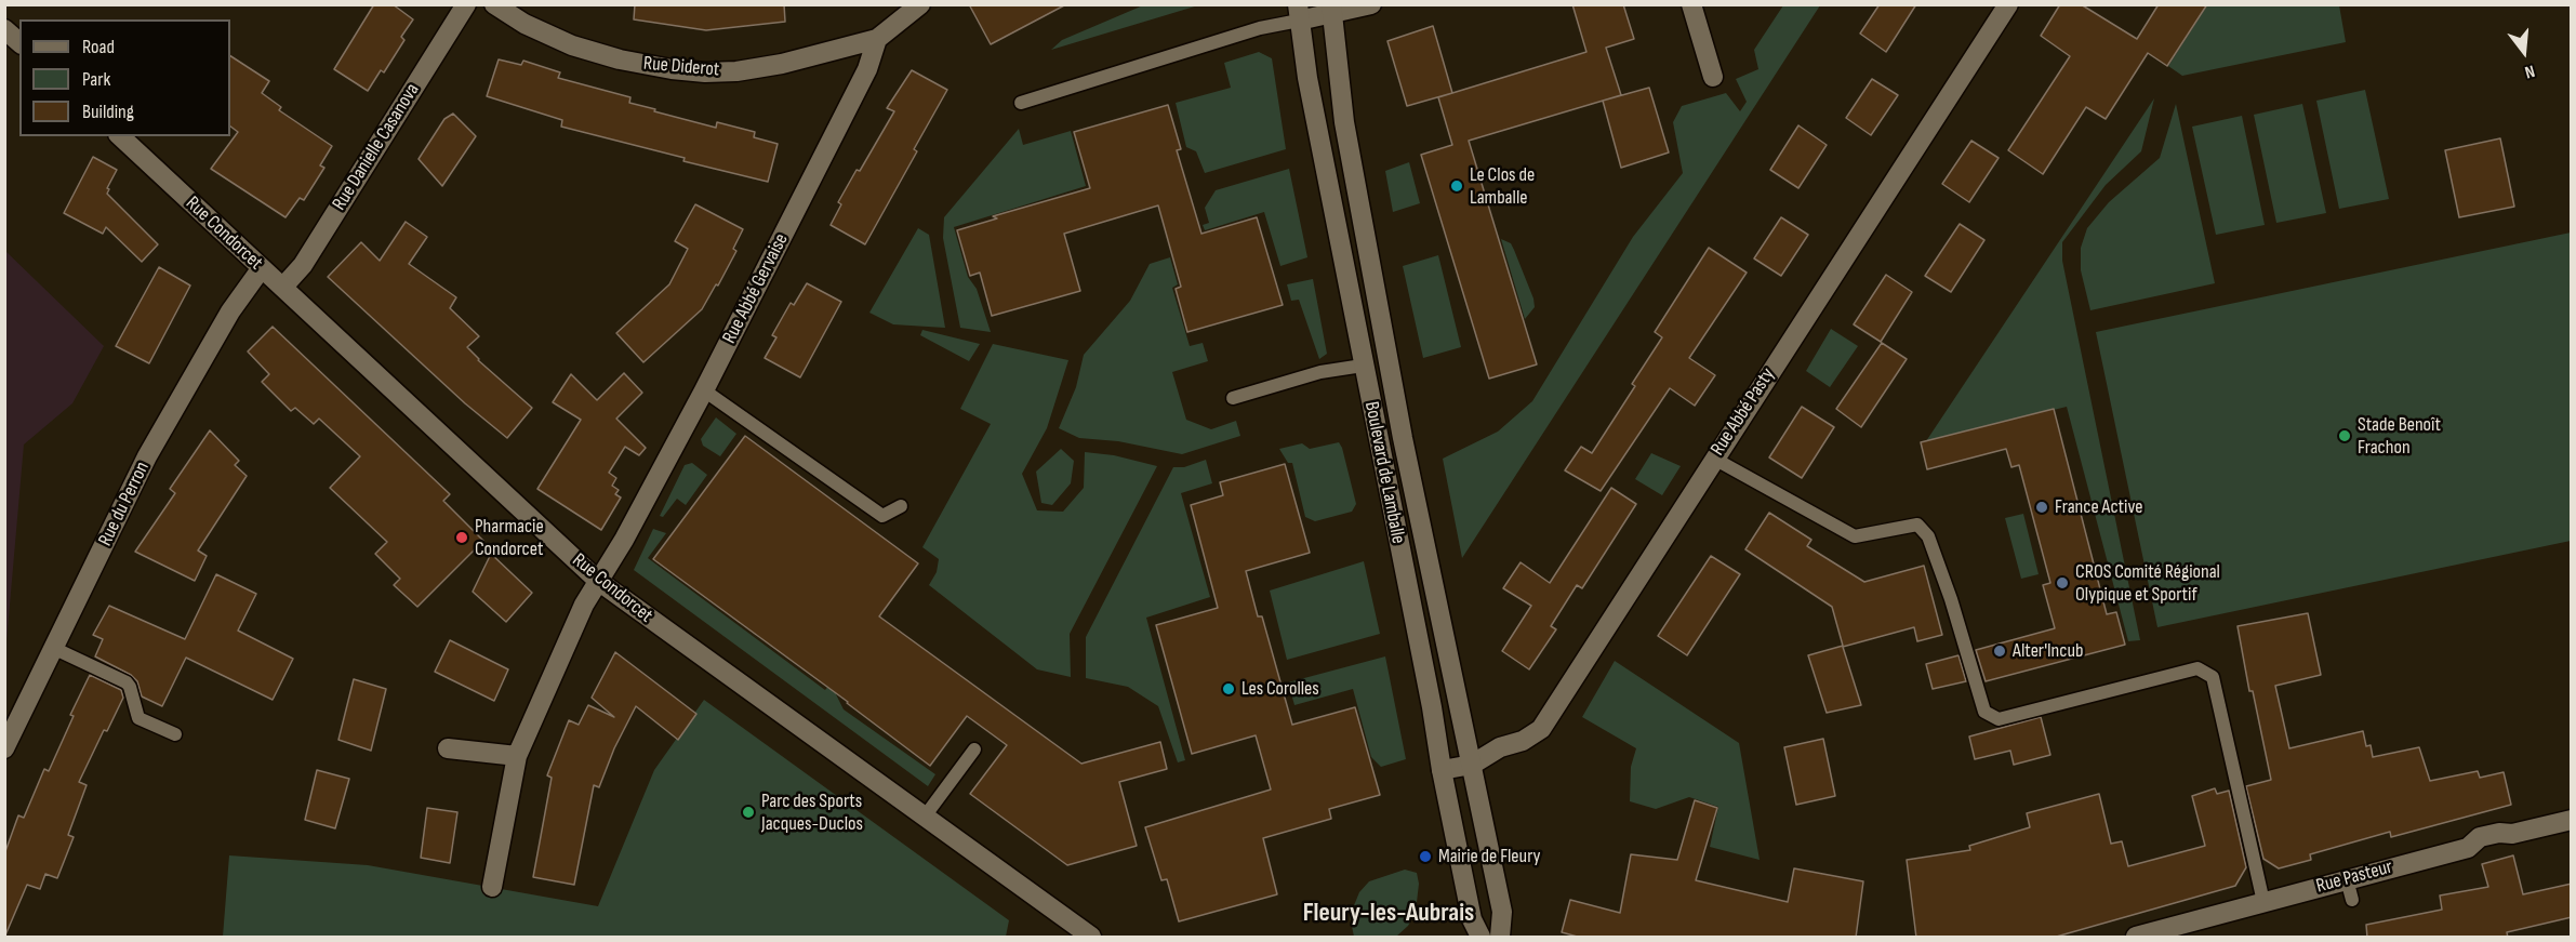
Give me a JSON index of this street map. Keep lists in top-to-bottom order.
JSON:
{
  "streets": {
    "street": [
      "Rue Diderot",
      "Rue Danielle Casanova",
      "Rue Condorcet",
      "Rue Abbé Gervaise",
      "Rue Abbé Pasty",
      "Boulevard de Lamballe",
      "Rue du Perron",
      "Rue Pasteur"
    ]
  },
  "crossings": [
    ["Rue Diderot", "Rue Abbé Gervaise"],
    ["Rue Danielle Casanova", "Rue Condorcet"],
    ["Rue Condorcet", "Rue Abbé Gervaise"],
    ["Rue Condorcet", "Rue du Perron"],
    ["Rue Abbé Pasty", "Boulevard de Lamballe"]
  ],
  "districts": ["Fleury-les-Aubrais"],
  "places": [
    "Le Clos de Lamballe",
    "Stade Benoît Frachon",
    "France Active",
    "Pharmacie Condorcet",
    "CROS Comité Régional Olypique et Sportif",
    "Alter'Incub",
    "Les Corolles",
    "Parc des Sports Jacques-Duclos",
    "Mairie de Fleury"
  ],
  "legend": ["Road", "Park", "Building"],
  "north": "bottom"
}
